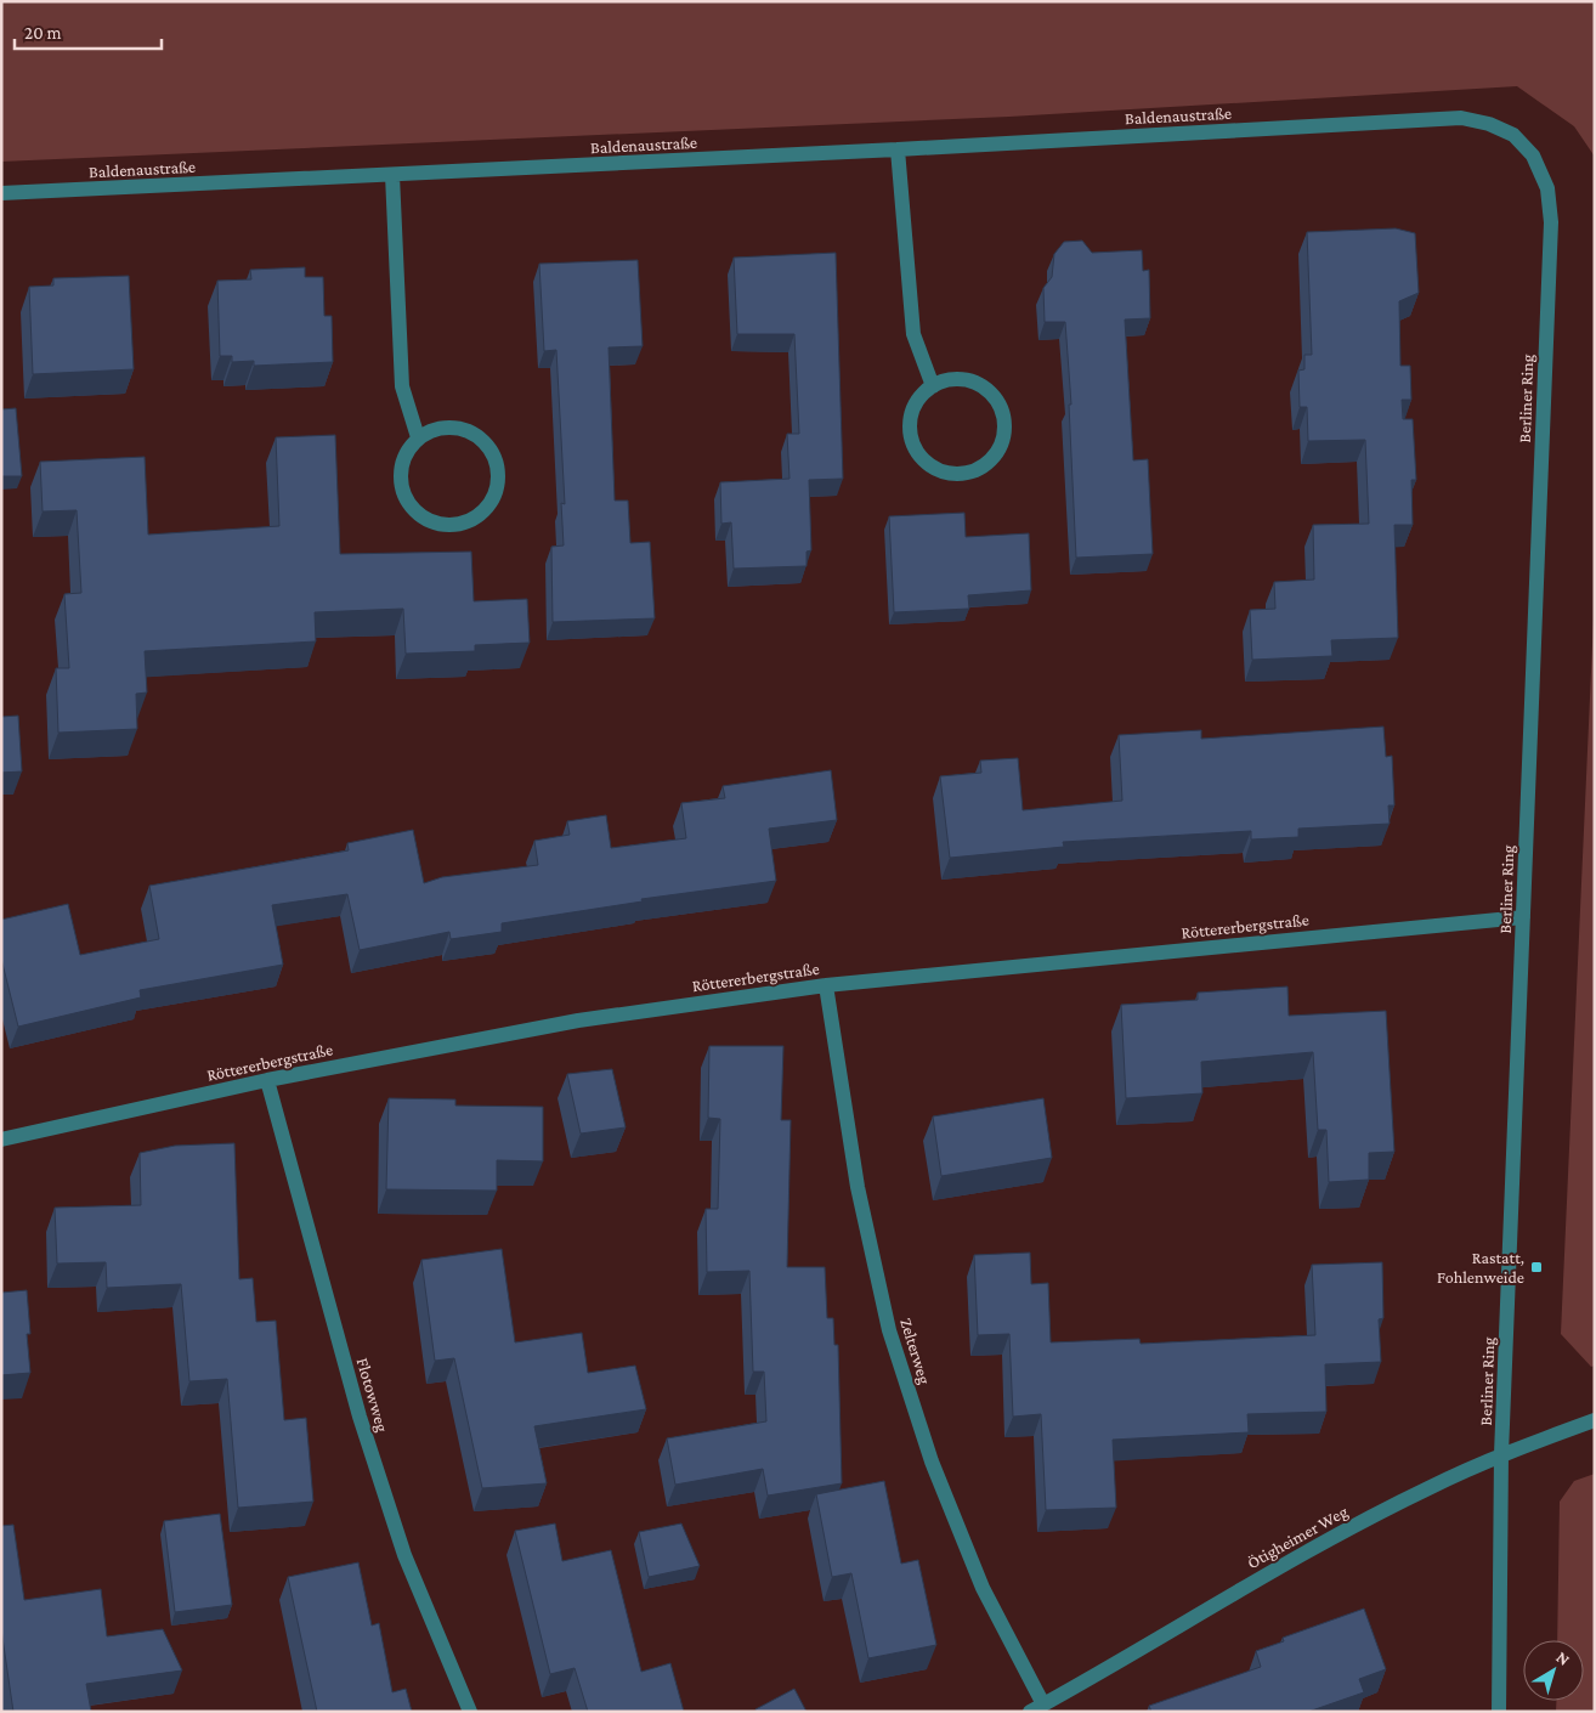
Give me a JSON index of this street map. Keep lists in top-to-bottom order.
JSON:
{
  "streets": {
    "street": [
      "Baldenaustraße",
      "Berliner Ring",
      "Röttererbergstraße",
      "Zelterweg",
      "Flotowweg",
      "Ötigheimer Weg"
    ]
  },
  "crossings": [
    ["Baldenaustraße", "Berliner Ring"],
    ["Berliner Ring", "Röttererbergstraße"],
    ["Berliner Ring", "Ötigheimer Weg"],
    ["Röttererbergstraße", "Zelterweg"],
    ["Röttererbergstraße", "Flotowweg"],
    ["Zelterweg", "Ötigheimer Weg"]
  ],
  "places": {
    "transit": ["Rastatt, Fohlenweide"]
  },
  "scale_bar": "20 m",
  "north": "top right"
}
